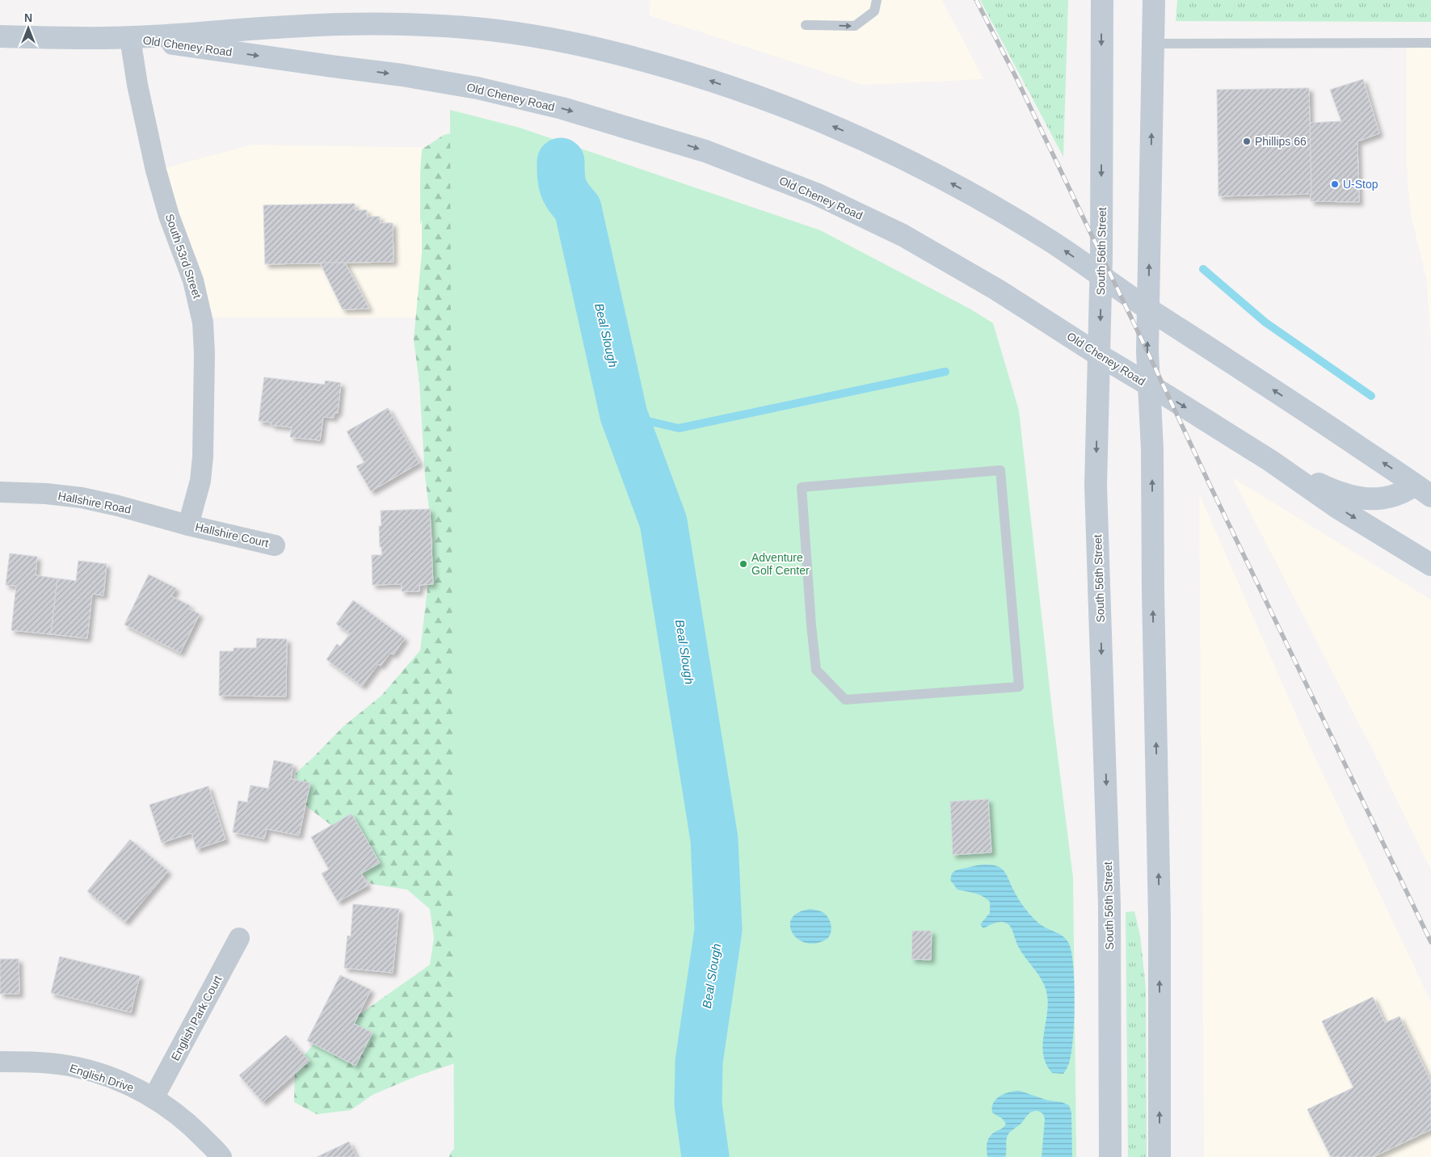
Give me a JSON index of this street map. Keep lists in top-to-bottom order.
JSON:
{
  "streets": {
    "main road": ["Old Cheney Road", "South 56th Street"],
    "street": [
      "South 53rd Street",
      "Hallshire Road",
      "Hallshire Court",
      "English Park Court",
      "English Drive"
    ]
  },
  "crossings": [
    ["Old Cheney Road", "South 56th Street"],
    ["Old Cheney Road", "South 53rd Street"],
    ["South 53rd Street", "Hallshire Road"],
    ["South 53rd Street", "Hallshire Court"],
    ["Hallshire Road", "Hallshire Court"],
    ["English Park Court", "English Drive"]
  ],
  "water": ["Beal Slough"],
  "places": ["Phillips 66", "U-Stop", "Adventure Golf Center"],
  "north": "top"
}
